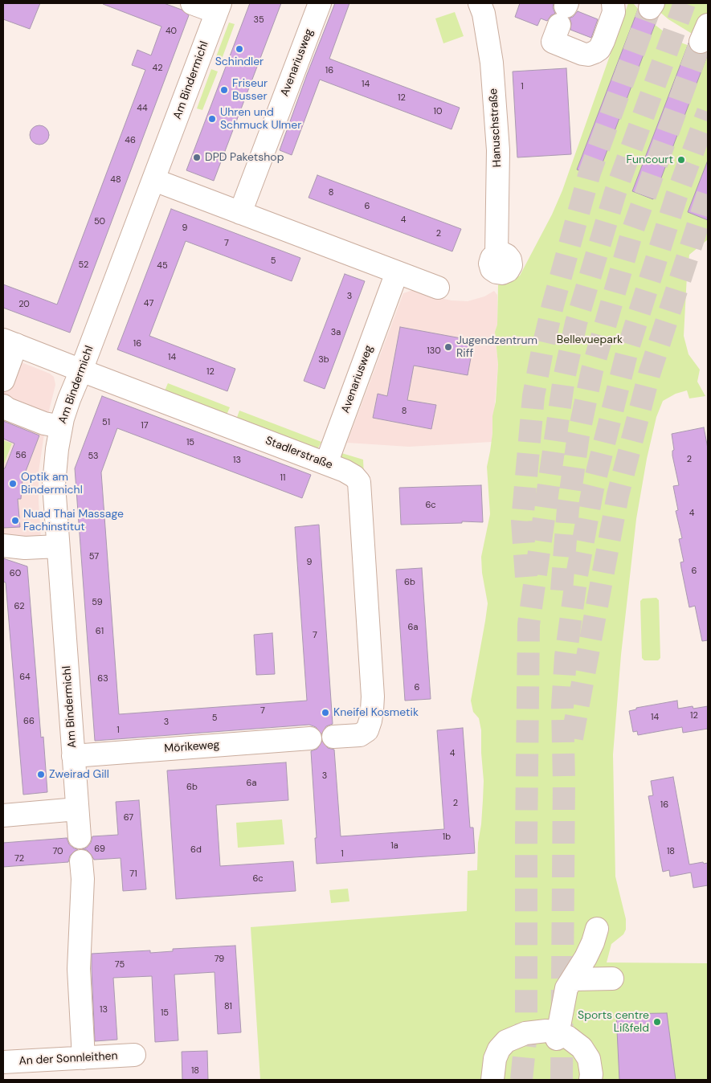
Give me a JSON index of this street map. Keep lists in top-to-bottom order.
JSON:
{
  "streets": {
    "street": [
      "Avenariusweg",
      "Am Bindermichl",
      "Hanuschstraße",
      "Stadlerstraße",
      "Mörikeweg",
      "An der Sonnleithen"
    ]
  },
  "crossings": [
    ["Avenariusweg", "Stadlerstraße"],
    ["Am Bindermichl", "Stadlerstraße"],
    ["Am Bindermichl", "Mörikeweg"]
  ],
  "parks": ["Bellevuepark"],
  "places": [
    "Schindler",
    "Friseur Busser",
    "Uhren und Schmuck Ulmer",
    "DPD Paketshop",
    "Funcourt",
    "Jugendzentrum Riff",
    "Optik am Bindermichl",
    "Nuad Thai Massage Fachinstitut",
    "Kneifel Kosmetik",
    "Zweirad Gill",
    "Sports centre Lißfeld"
  ],
  "house_numbers": [
    "35",
    "40",
    "42",
    "16",
    "14",
    "1",
    "12",
    "44",
    "10",
    "46",
    "48",
    "8",
    "6",
    "4",
    "50",
    "9",
    "2",
    "7",
    "5",
    "52",
    "45",
    "3",
    "47",
    "20",
    "3a",
    "16",
    "130",
    "14",
    "3b",
    "12",
    "8",
    "51",
    "17",
    "15",
    "56",
    "53",
    "2",
    "13",
    "11",
    "6c",
    "4",
    "57",
    "9",
    "6",
    "60",
    "6b",
    "59",
    "62",
    "6a",
    "61",
    "7",
    "64",
    "63",
    "6",
    "7",
    "12",
    "14",
    "5",
    "66",
    "3",
    "1",
    "4",
    "3",
    "6a",
    "6b",
    "2",
    "16",
    "67",
    "1b",
    "1a",
    "69",
    "6d",
    "70",
    "18",
    "1",
    "72",
    "71",
    "6c",
    "79",
    "75",
    "81",
    "13",
    "15",
    "18"
  ]
}
